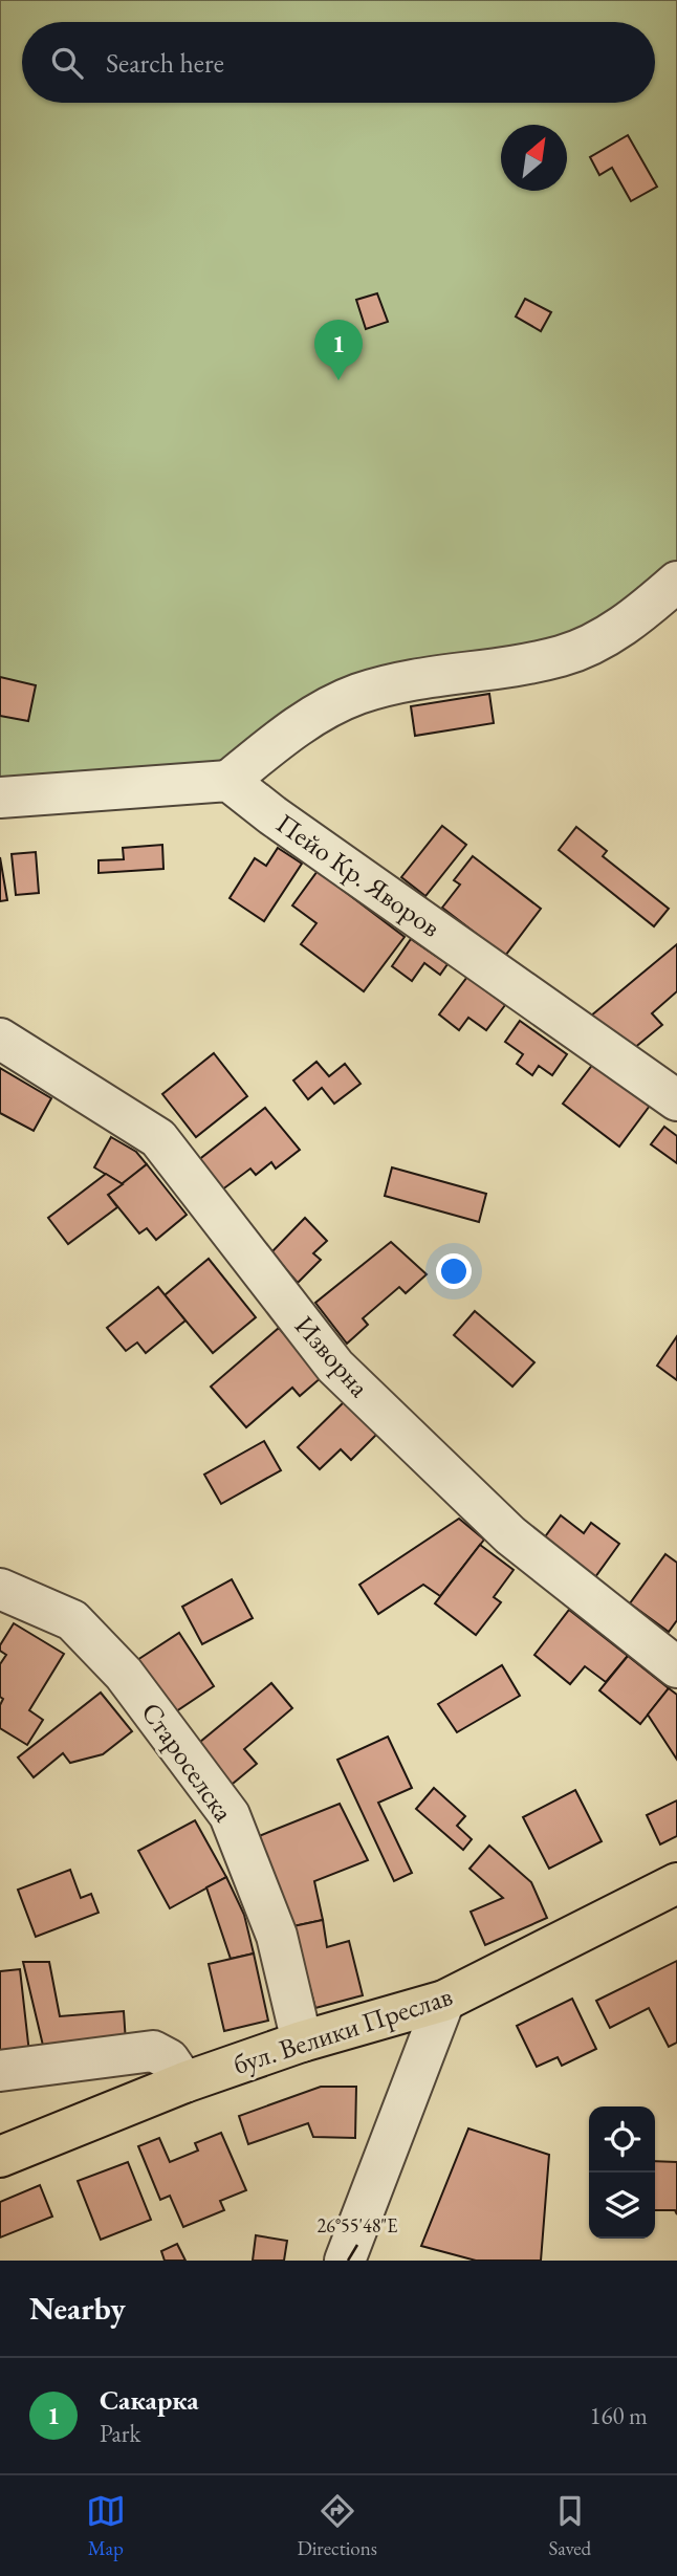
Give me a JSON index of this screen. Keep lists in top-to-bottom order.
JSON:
{
  "streets": {
    "main road": ["бул. Велики Преслав"],
    "street": ["Пейо Кр. Яворов", "Изворна", "Староселска"]
  },
  "crossings": [
    ["Староселска", "бул. Велики Преслав"]
  ],
  "north": "top right",
  "page": {
    "search": "Search here",
    "pins": "1",
    "heading": "Nearby",
    "list": [
      {
        "mark": "1",
        "name": "Сакарка",
        "note": "Park",
        "value": "160 m"
      }
    ],
    "nav": ["Map", "Directions", "Saved"]
  },
  "coordinates": ["26°55'48\"E"]
}
